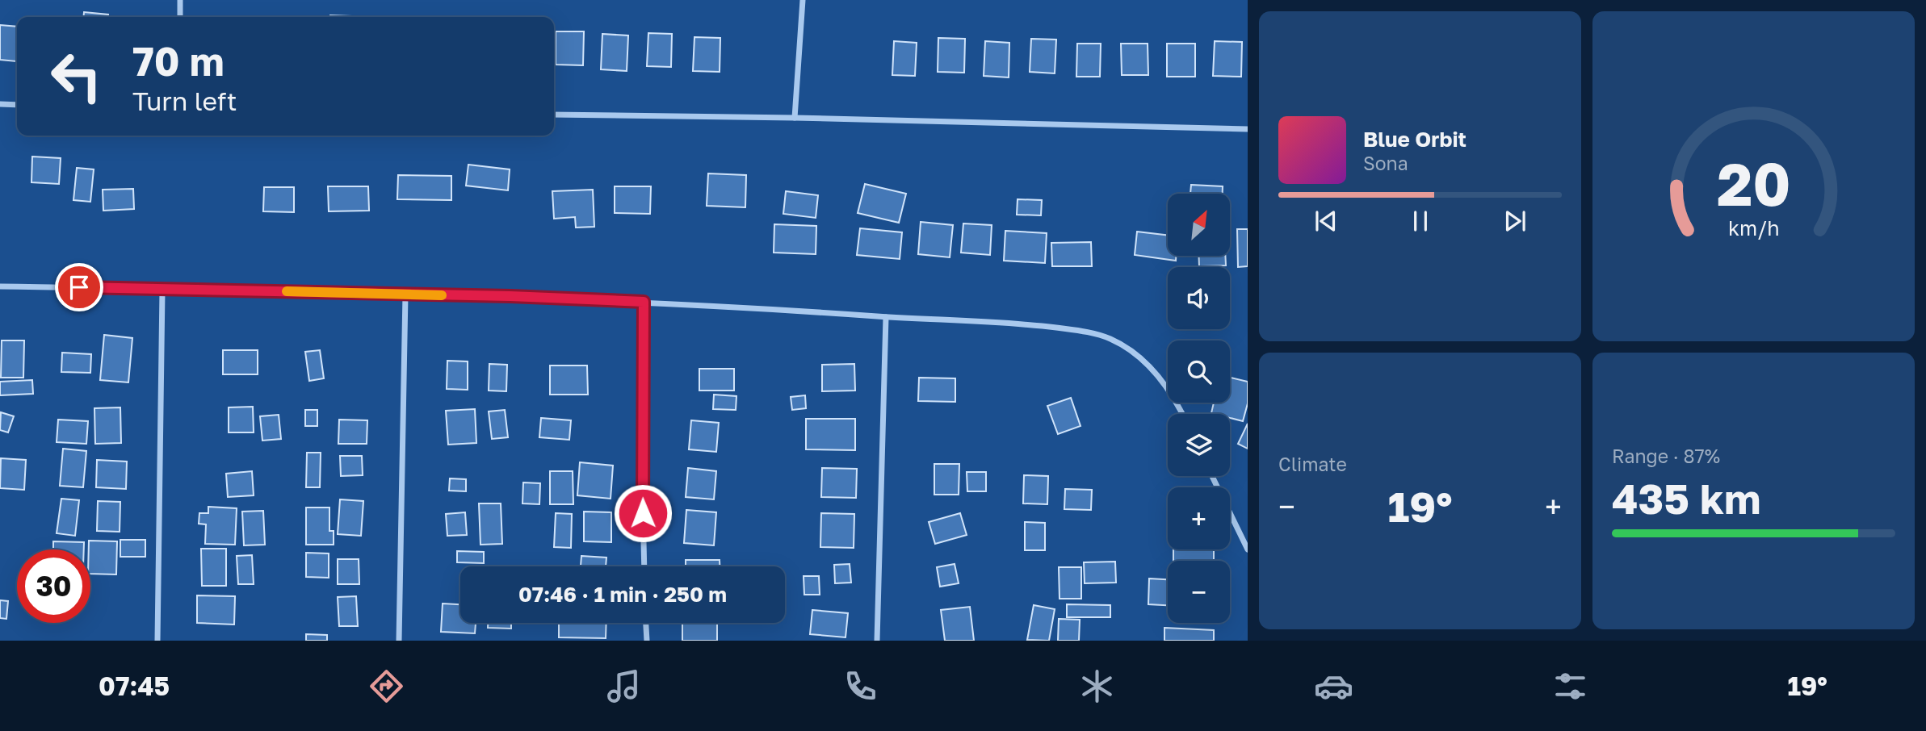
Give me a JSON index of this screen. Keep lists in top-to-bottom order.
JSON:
{
  "north": "top right",
  "page": {
    "turn": ["70 m", "Turn left"],
    "song": ["Blue Orbit", "Sona"],
    "map_buttons": ["+", "−"],
    "tile": [
      "Climate",
      ["Range · 87%", "435 km"]
    ],
    "heat": ["−", "19°", "+"],
    "limit": "30",
    "trip": "07:46 · 1 min · 250 m",
    "tabs": ["07:45", "19°"],
    "gauge": ["20", "km/h"]
  }
}
